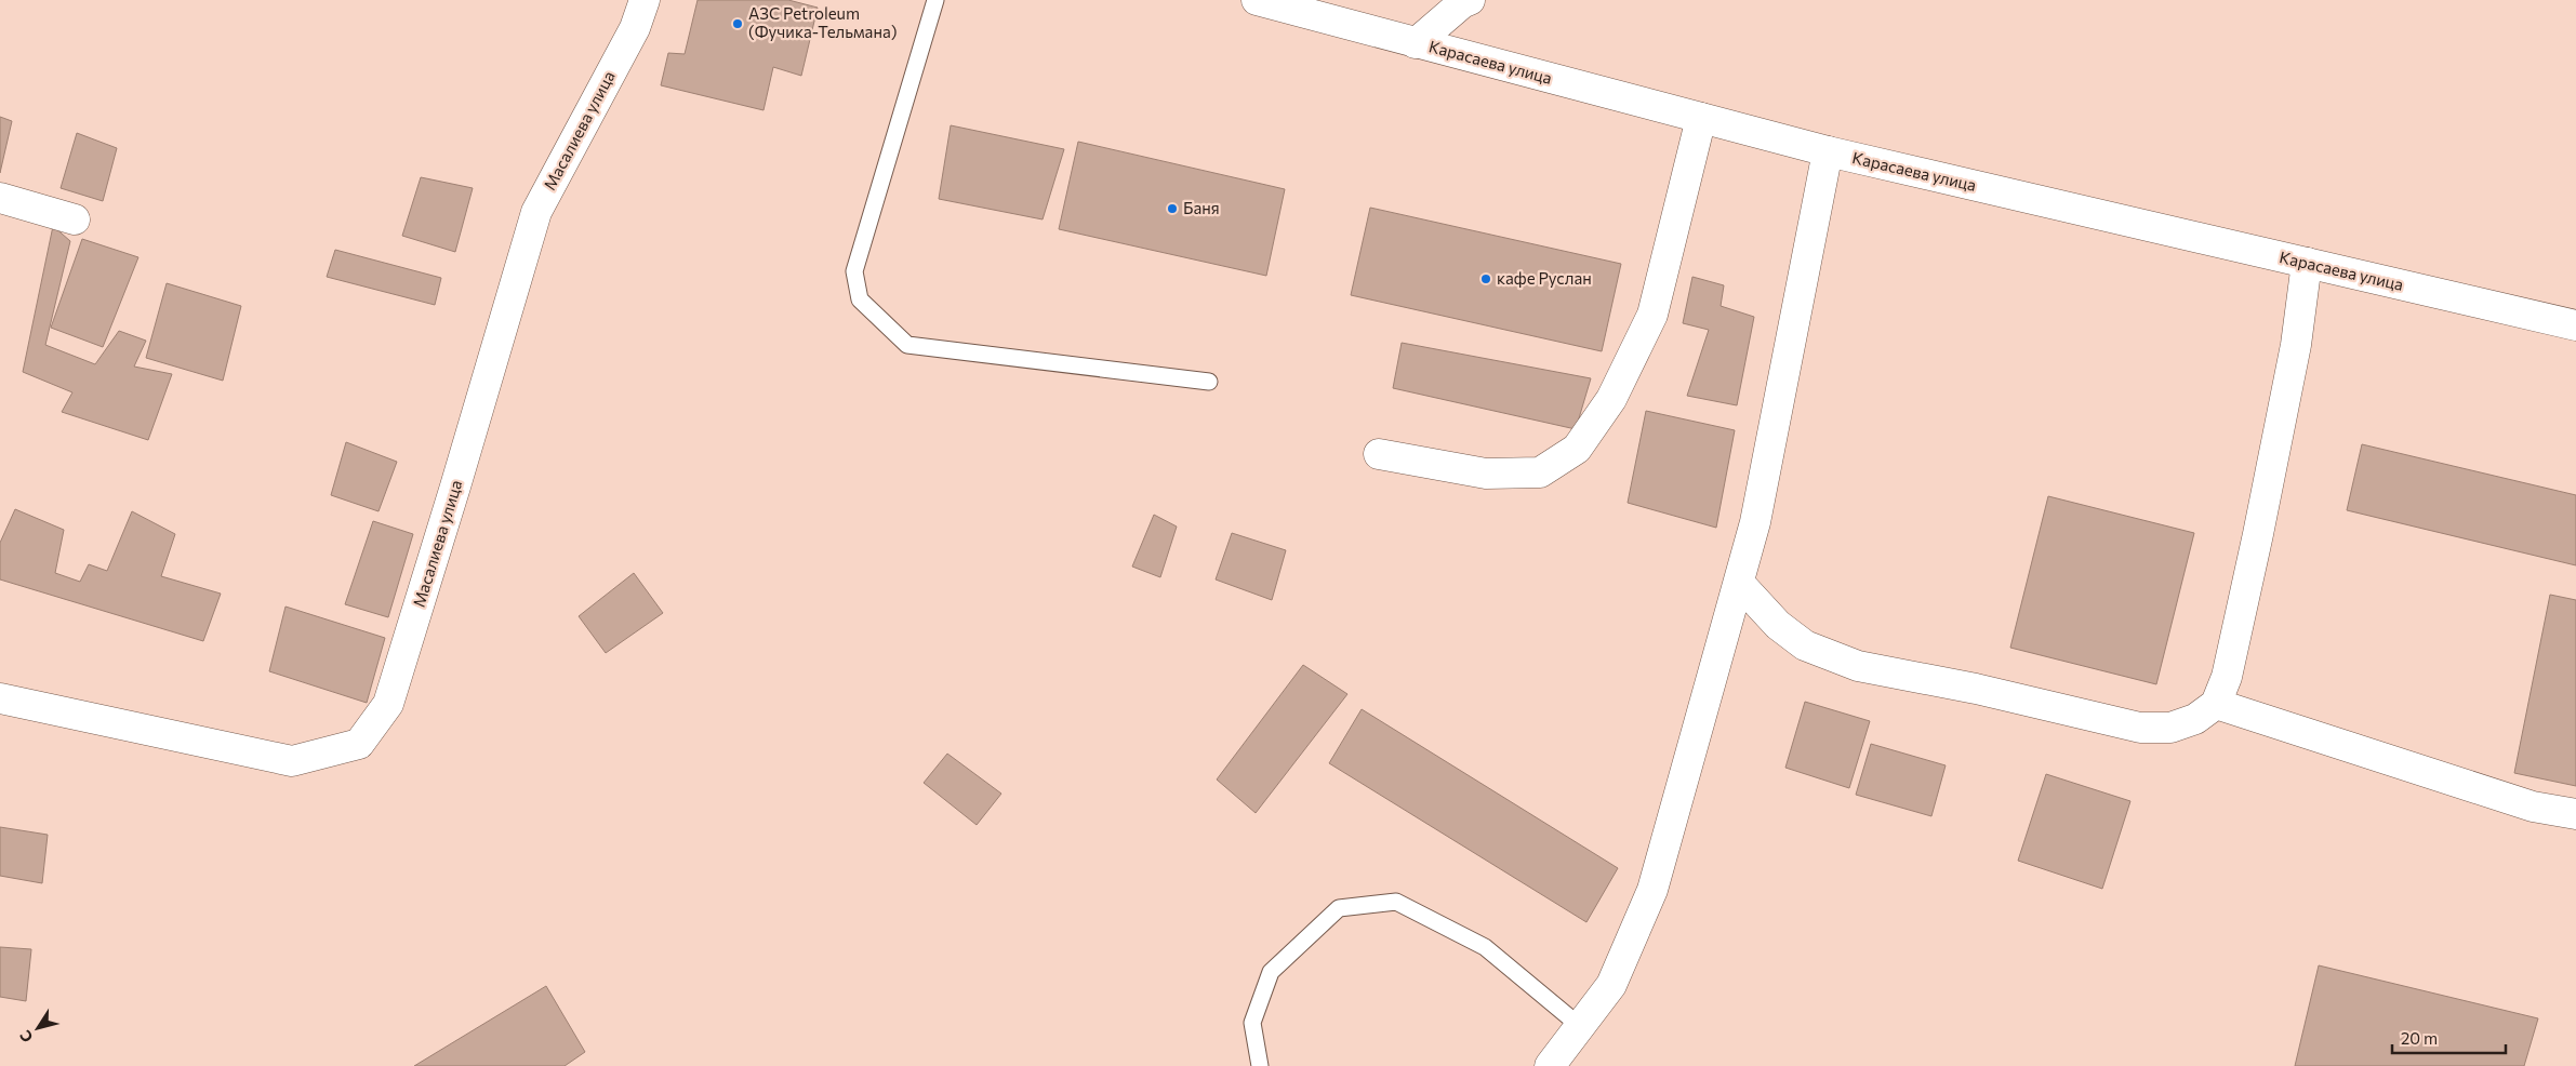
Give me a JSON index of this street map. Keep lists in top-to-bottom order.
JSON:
{
  "streets": {
    "street": ["Карасаева улица", "Масалиева улица"]
  },
  "places": ["АЗС Petroleum (Фучика-Тельмана)", "Баня", "кафе Руслан"],
  "scale_bar": "20 m",
  "north": "bottom left"
}
